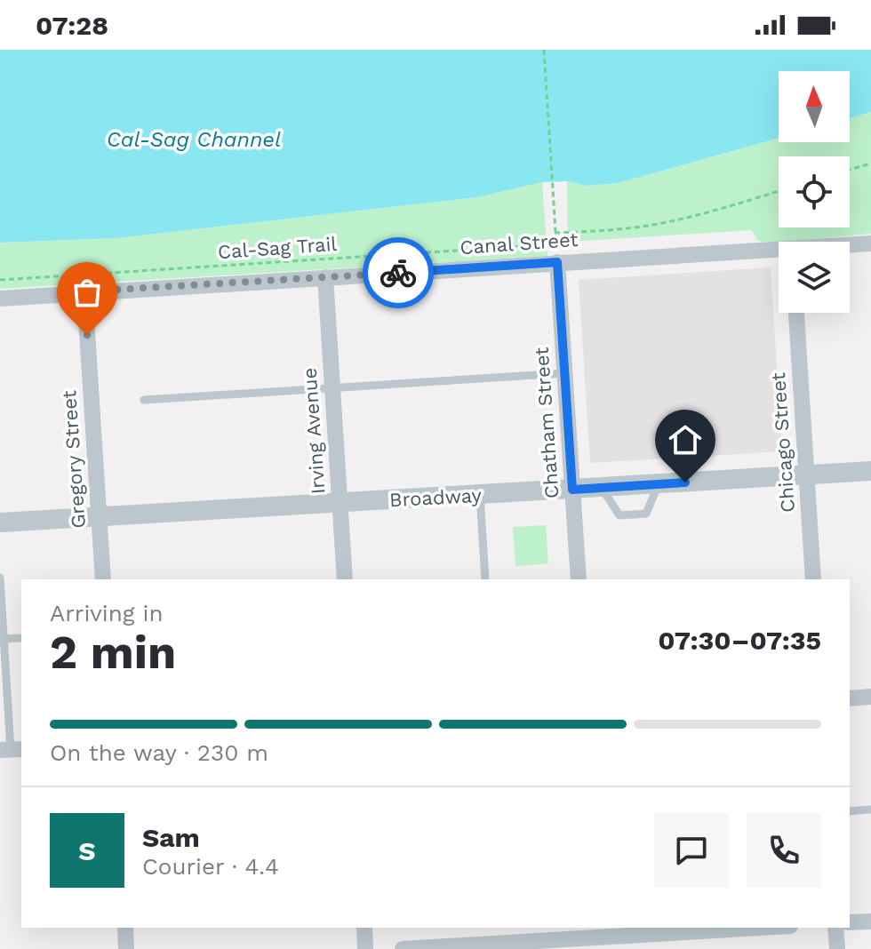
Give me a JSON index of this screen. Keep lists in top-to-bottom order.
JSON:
{
  "streets": {
    "street": [
      "Canal Street",
      "Chatham Street",
      "Irving Avenue",
      "Chicago Street",
      "Gregory Street",
      "Broadway"
    ],
    "path": ["Cal-Sag Trail"]
  },
  "crossings": [
    ["Canal Street", "Chatham Street"],
    ["Canal Street", "Irving Avenue"],
    ["Canal Street", "Gregory Street"],
    ["Chatham Street", "Broadway"],
    ["Irving Avenue", "Broadway"],
    ["Chicago Street", "Broadway"],
    ["Gregory Street", "Broadway"]
  ],
  "water": ["Cal-Sag Channel"],
  "north": "top",
  "page": {
    "status": "07:28",
    "heading": ["2 min", "Arriving in", "07:30–07:35"],
    "panel": ["Sam", "Courier · 4.4"],
    "bar": "On the way · 230 m",
    "round": "S"
  }
}
